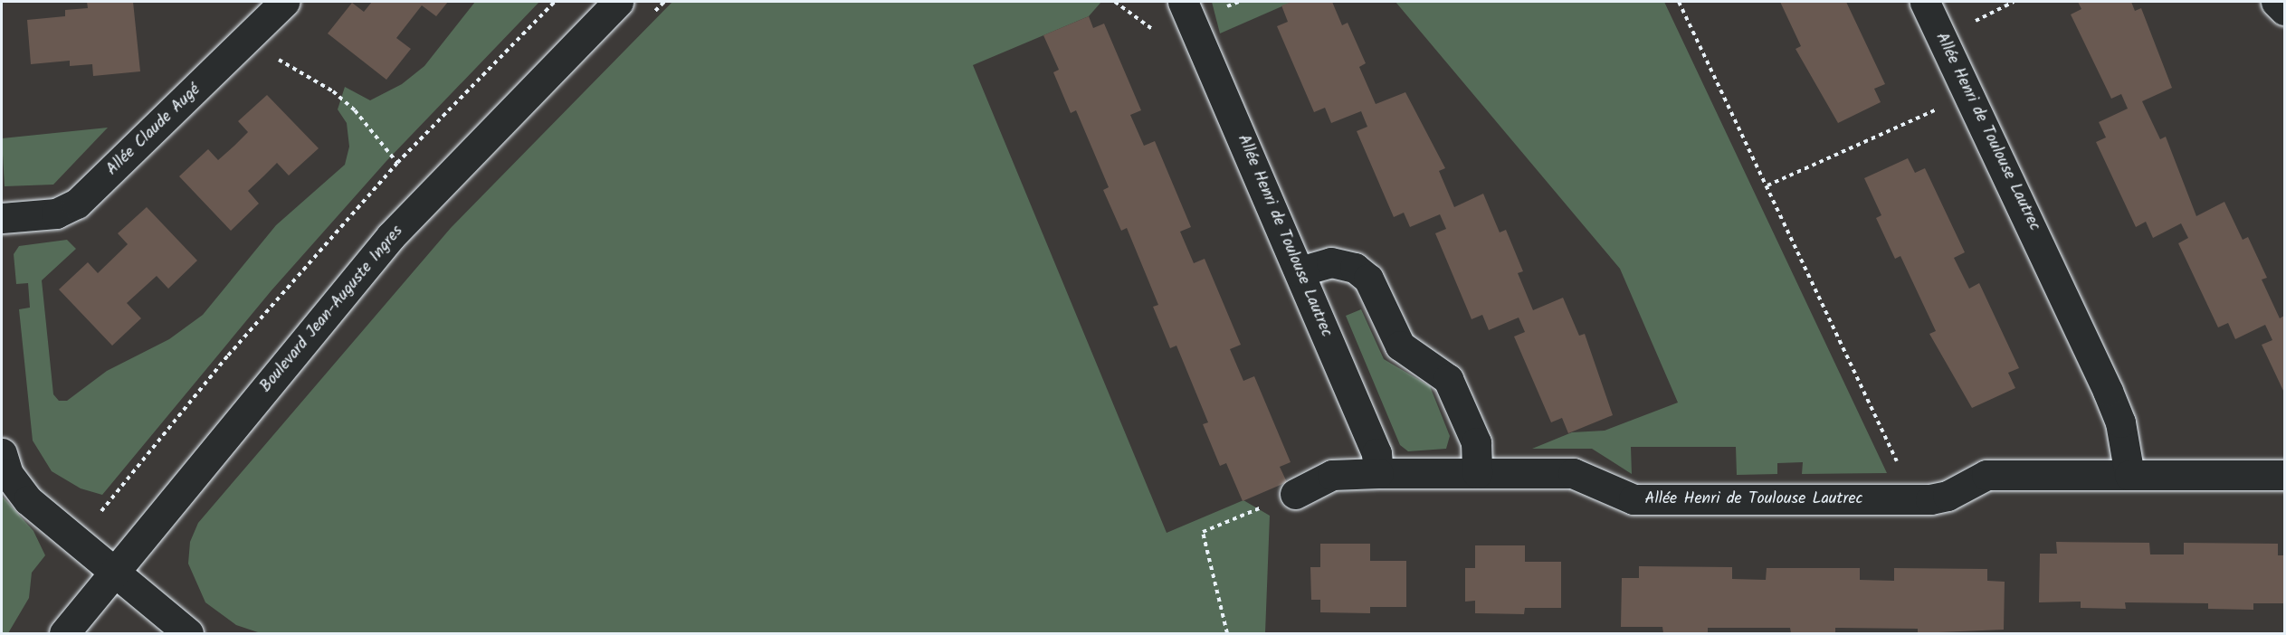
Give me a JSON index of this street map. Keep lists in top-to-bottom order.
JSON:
{
  "streets": {
    "street": ["Allée Claude Augé", "Allée Henri de Toulouse Lautrec", "Boulevard Jean-Auguste Ingres"]
  }
}
